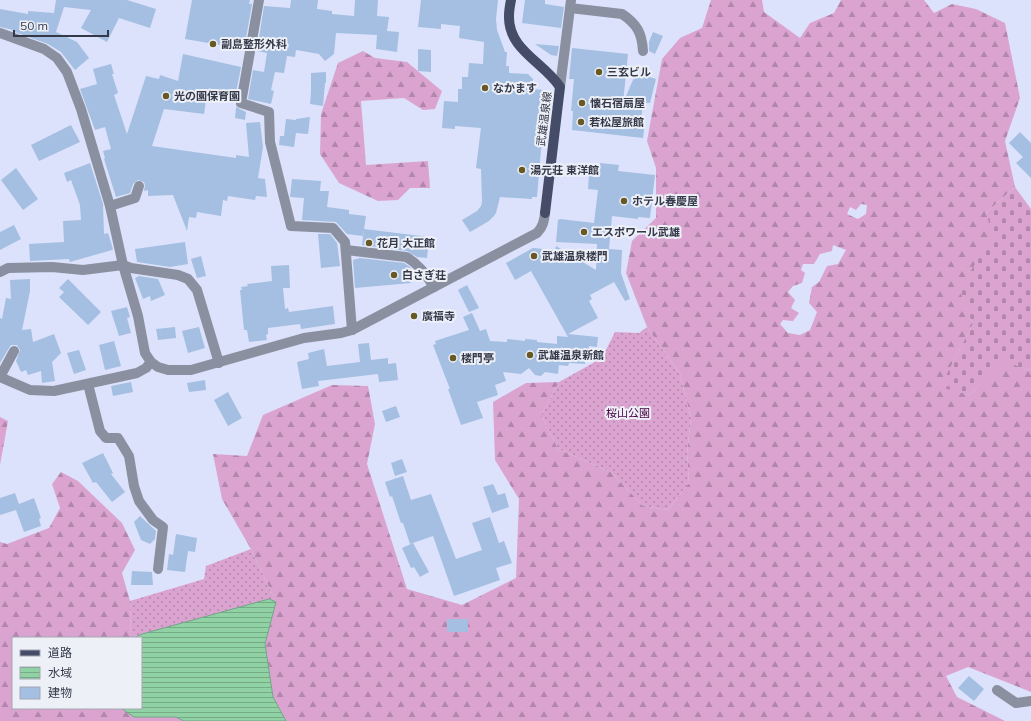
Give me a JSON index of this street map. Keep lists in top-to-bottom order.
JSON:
{
  "streets": {
    "main road": ["武雄温泉線"]
  },
  "parks": ["桜山公園"],
  "places": [
    "副島整形外科",
    "三玄ビル",
    "なかます",
    "光の園保育園",
    "懐石宿扇屋",
    "若松屋旅館",
    "湯元荘 東洋館",
    "ホテル春慶屋",
    "エスポワール武雄",
    "花月 大正館",
    "武雄温泉楼門",
    "白さぎ荘",
    "廣福寺",
    "武雄温泉新館",
    "楼門亭"
  ],
  "legend": ["道路", "水域", "建物"],
  "scale_bar": "50 m"
}
